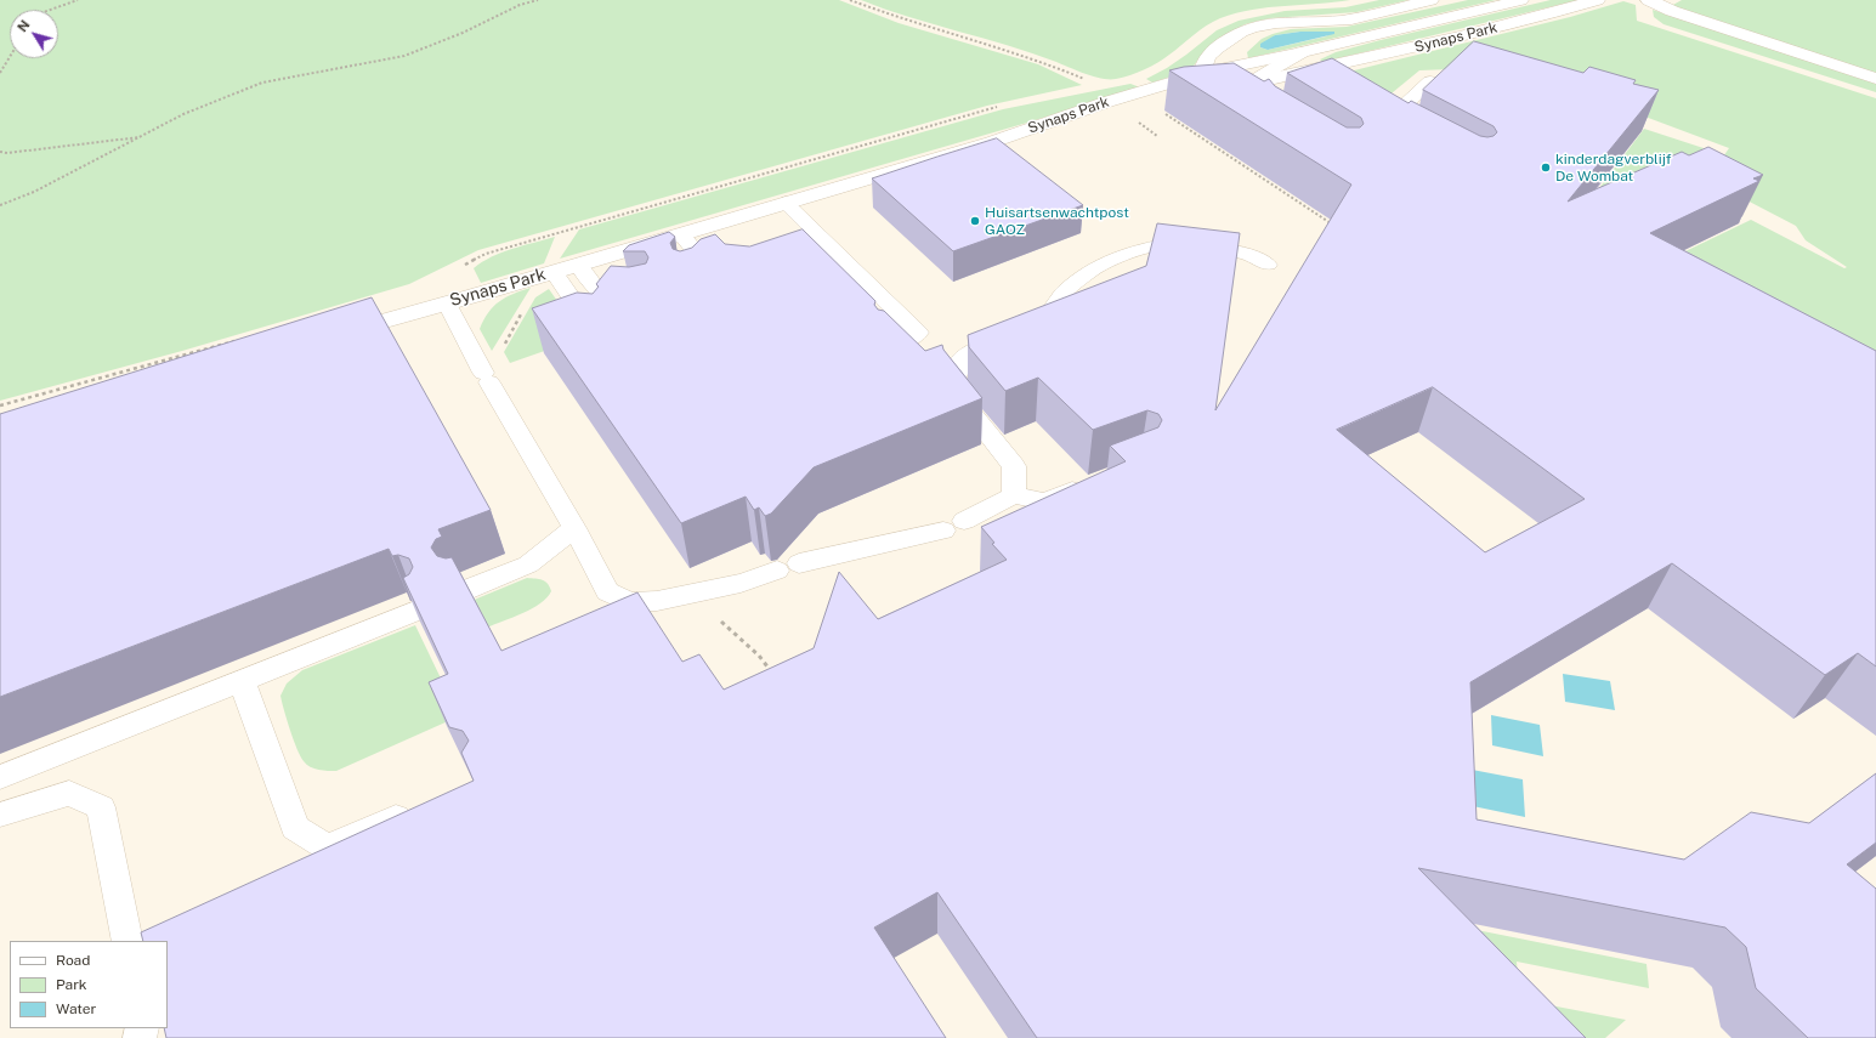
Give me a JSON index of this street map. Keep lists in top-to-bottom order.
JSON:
{
  "streets": {
    "street": ["Synaps Park"]
  },
  "places": ["kinderdagverblijf De Wombat", "Huisartsenwachtpost GAOZ"],
  "legend": ["Road", "Park", "Water"],
  "north": "top left"
}
